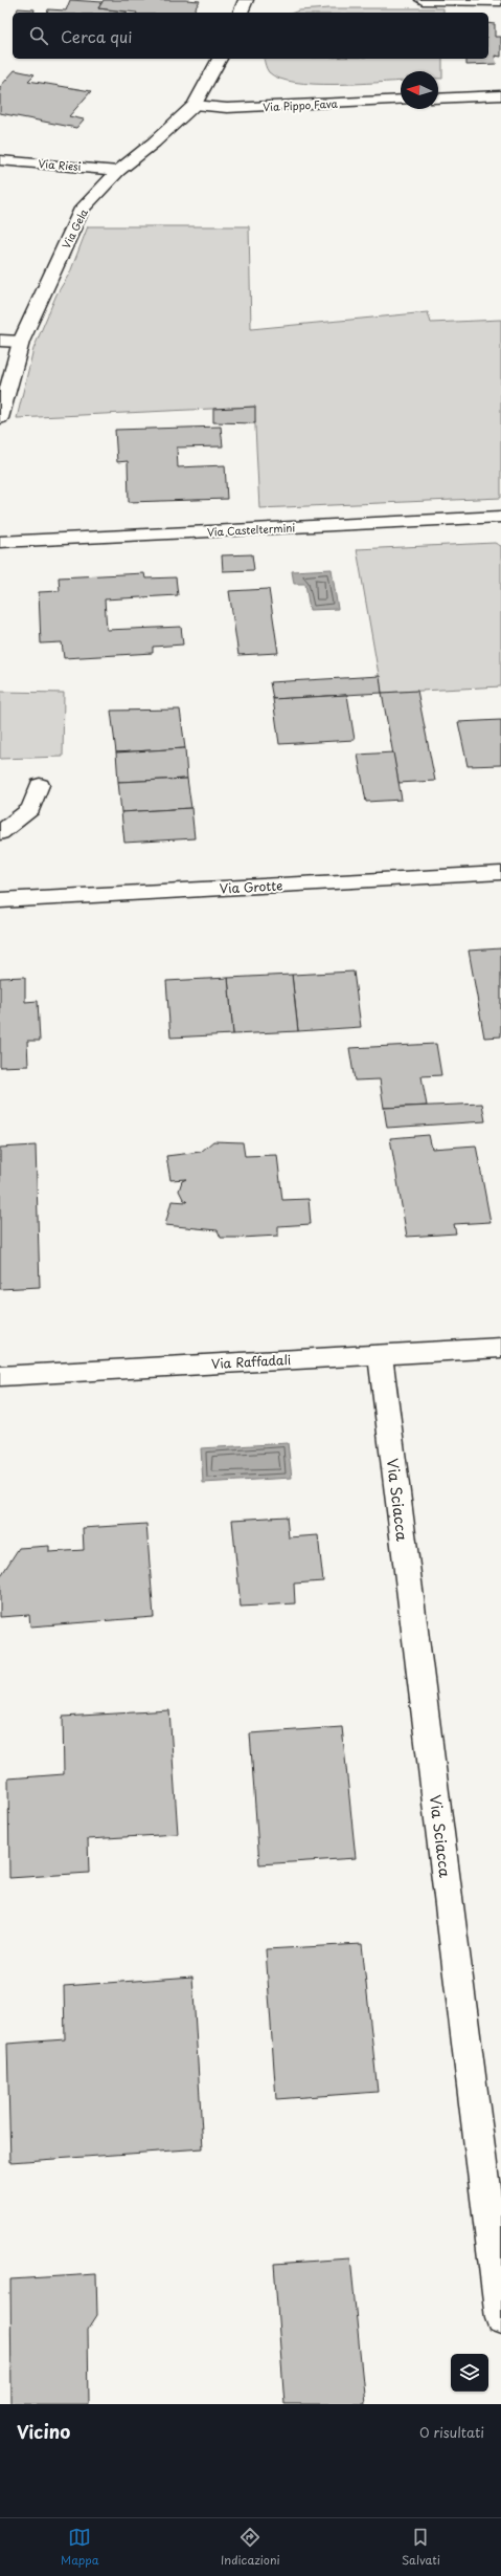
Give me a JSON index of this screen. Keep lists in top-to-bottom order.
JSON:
{
  "streets": {
    "street": [
      "Via Pippo Fava",
      "Via Riesi",
      "Via Gela",
      "Via Casteltermini",
      "Via Grotte",
      "Via Raffadali",
      "Via Sciacca"
    ]
  },
  "crossings": [
    ["Via Pippo Fava", "Via Gela"],
    ["Via Riesi", "Via Gela"],
    ["Via Raffadali", "Via Sciacca"]
  ],
  "north": "left",
  "page": {
    "search": "Cerca qui",
    "heading": ["Vicino", "0 risultati"],
    "nav": ["Mappa", "Indicazioni", "Salvati"]
  }
}
